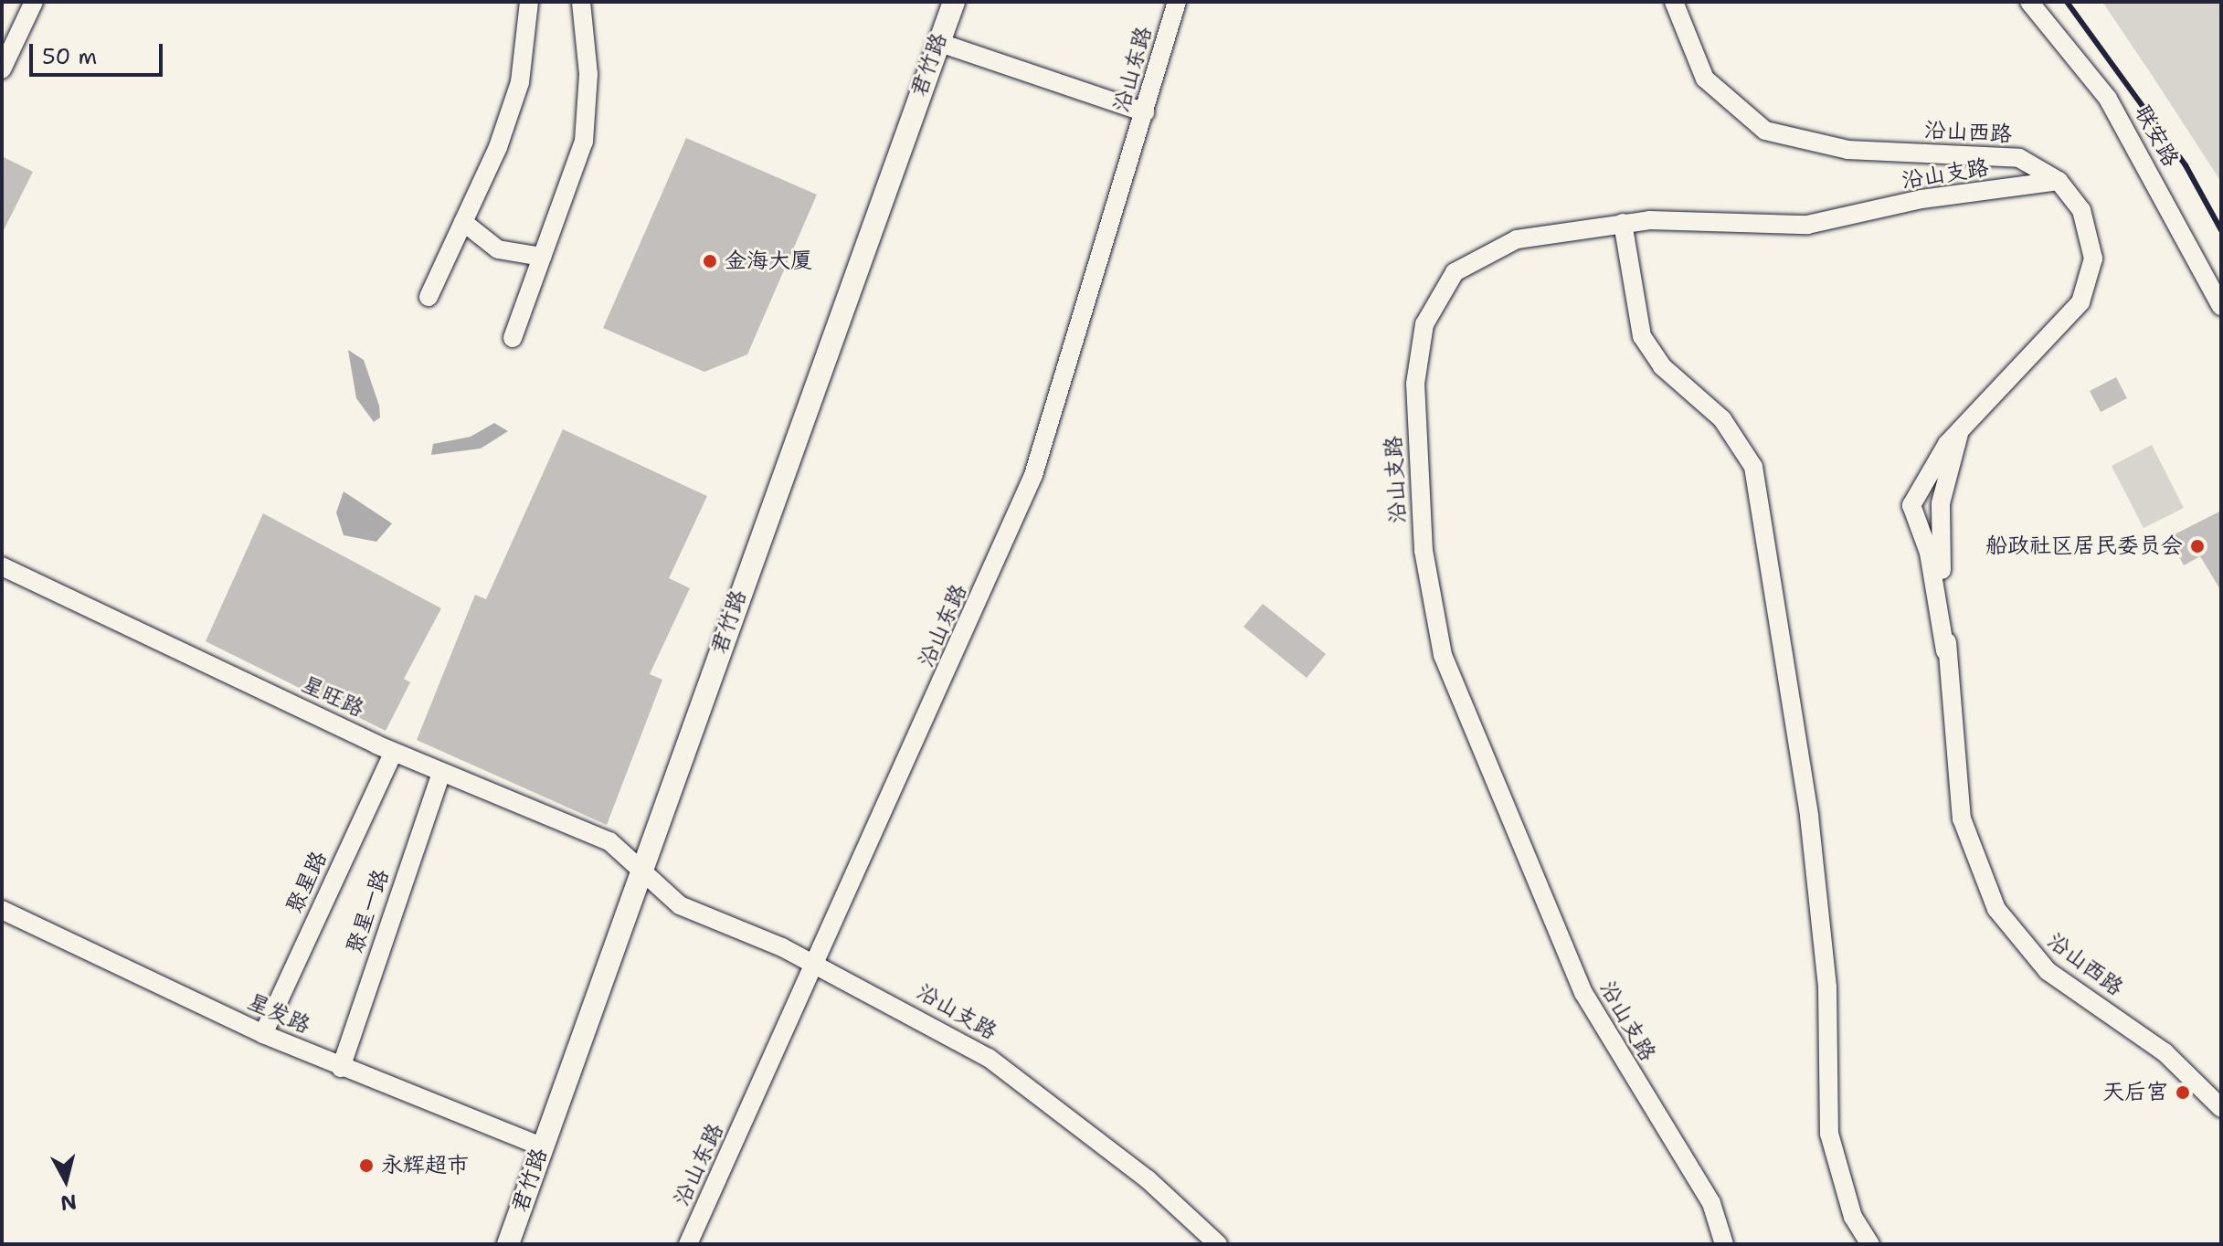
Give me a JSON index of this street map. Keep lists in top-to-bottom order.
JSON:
{
  "streets": {
    "main road": ["君竹路"],
    "street": [
      "沿山东路",
      "沿山西路",
      "联安路",
      "沿山支路",
      "星旺路",
      "聚星路",
      "聚星一路",
      "星发路"
    ]
  },
  "crossings": [
    ["君竹路", "沿山支路"],
    ["君竹路", "星旺路"],
    ["君竹路", "星发路"],
    ["沿山东路", "沿山支路"],
    ["沿山西路", "沿山支路"],
    ["沿山支路", "星旺路"],
    ["星旺路", "聚星路"],
    ["星旺路", "聚星一路"],
    ["聚星路", "星发路"],
    ["聚星一路", "星发路"]
  ],
  "places": [
    "金海大厦",
    "船政社区居民委员会",
    "天后宫",
    "永辉超市"
  ],
  "scale_bar": "50 m",
  "north": "bottom"
}
